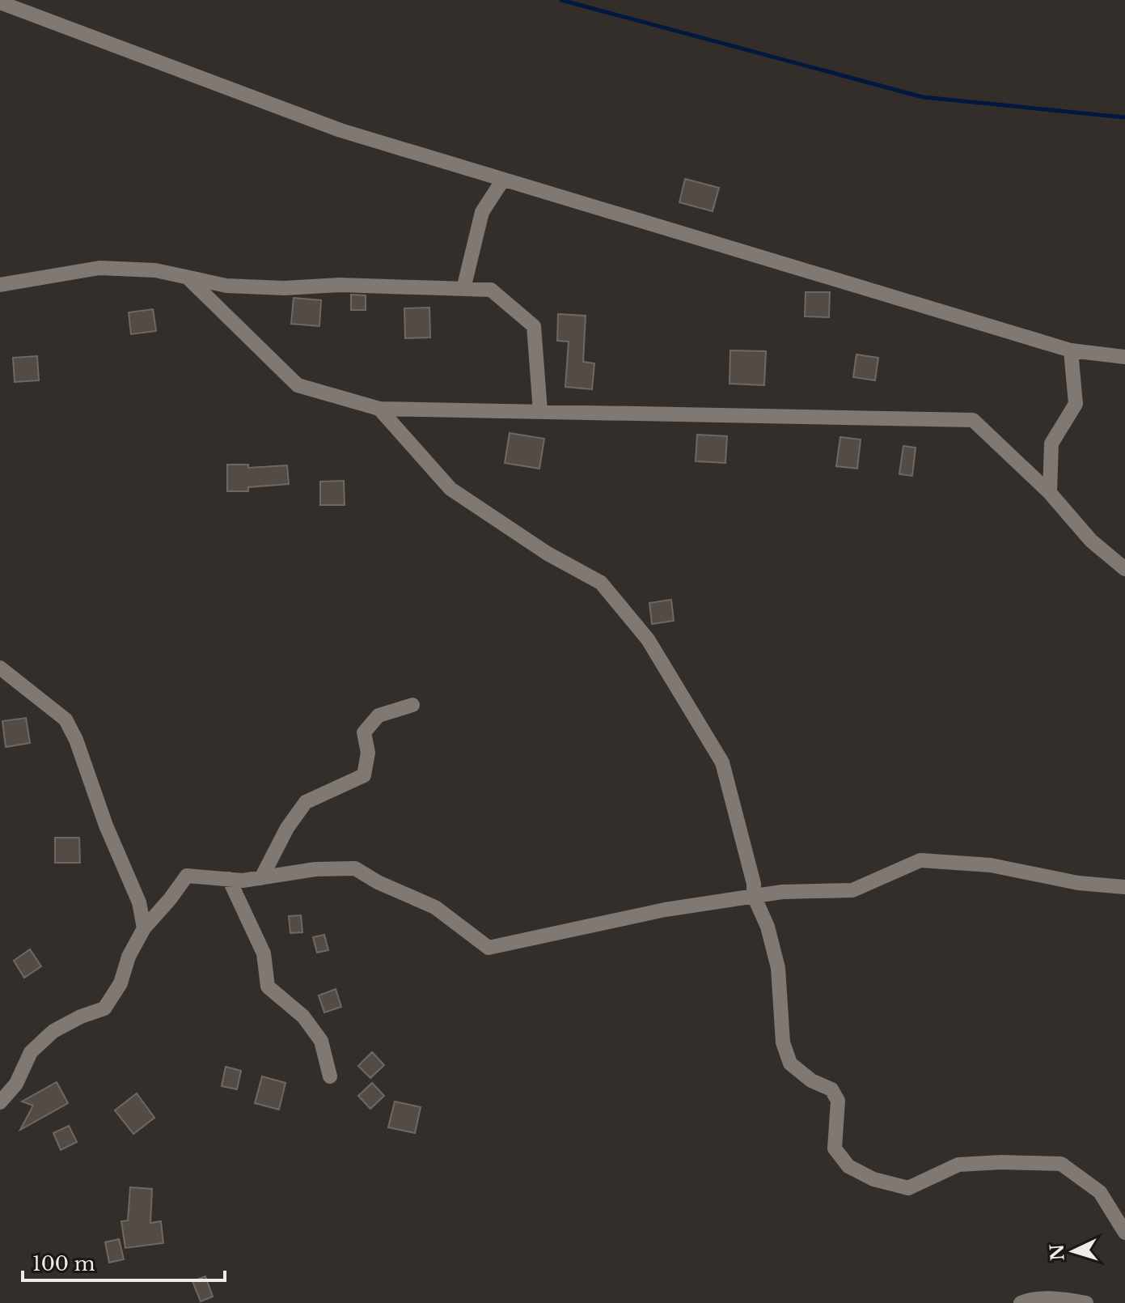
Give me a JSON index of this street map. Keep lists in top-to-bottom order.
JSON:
{
  "scale_bar": "100 m",
  "north": "left"
}
